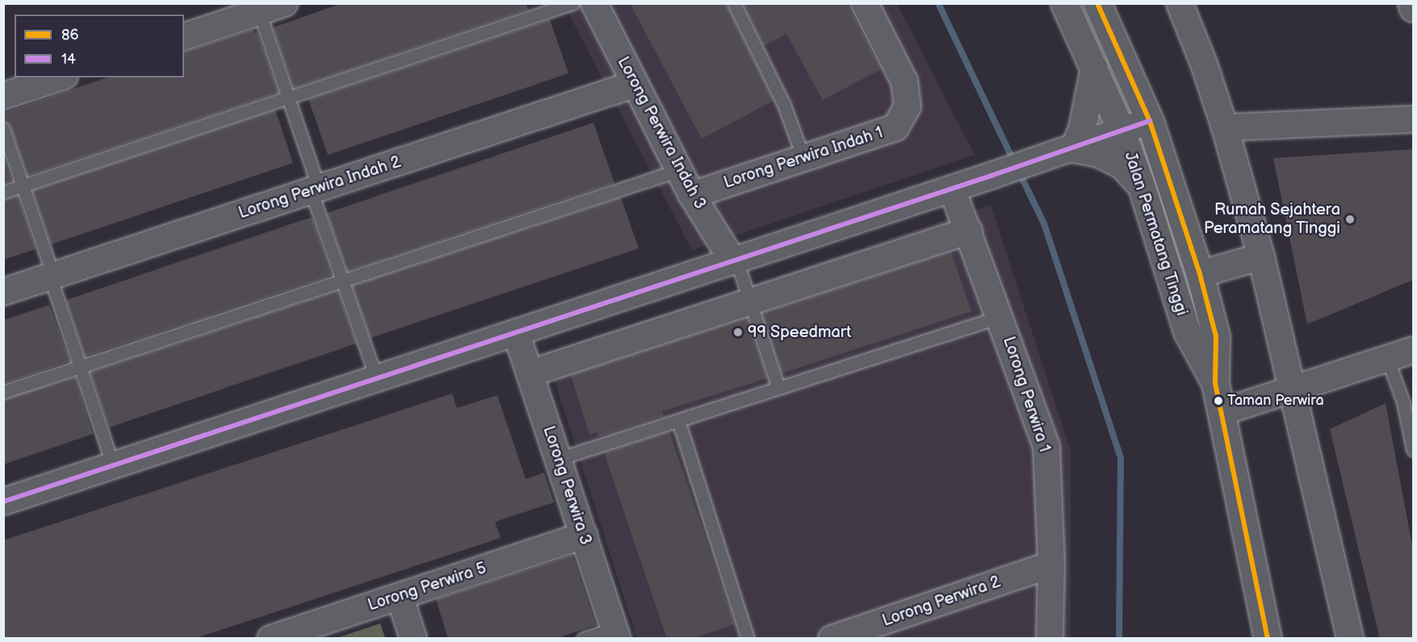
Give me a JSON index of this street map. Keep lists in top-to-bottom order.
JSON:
{
  "streets": {
    "highway": ["Jalan Permatang Tinggi"],
    "street": [
      "Lorong Perwira Indah 3",
      "Lorong Perwira Indah 1",
      "Lorong Perwira Indah 2",
      "Lorong Perwira 1",
      "Lorong Perwira 3",
      "Lorong Perwira 5",
      "Lorong Perwira 2"
    ]
  },
  "crossings": [
    ["Lorong Perwira Indah 3", "Lorong Perwira Indah 1"],
    ["Lorong Perwira Indah 3", "Lorong Perwira Indah 2"],
    ["Lorong Perwira 1", "Lorong Perwira 2"],
    ["Lorong Perwira 3", "Lorong Perwira 5"]
  ],
  "places": ["Rumah Sejahtera Peramatang Tinggi", "99 Speedmart", "Taman Perwira"],
  "lines": ["transit line 86", "transit line 14"],
  "legend": ["86", "14"]
}
